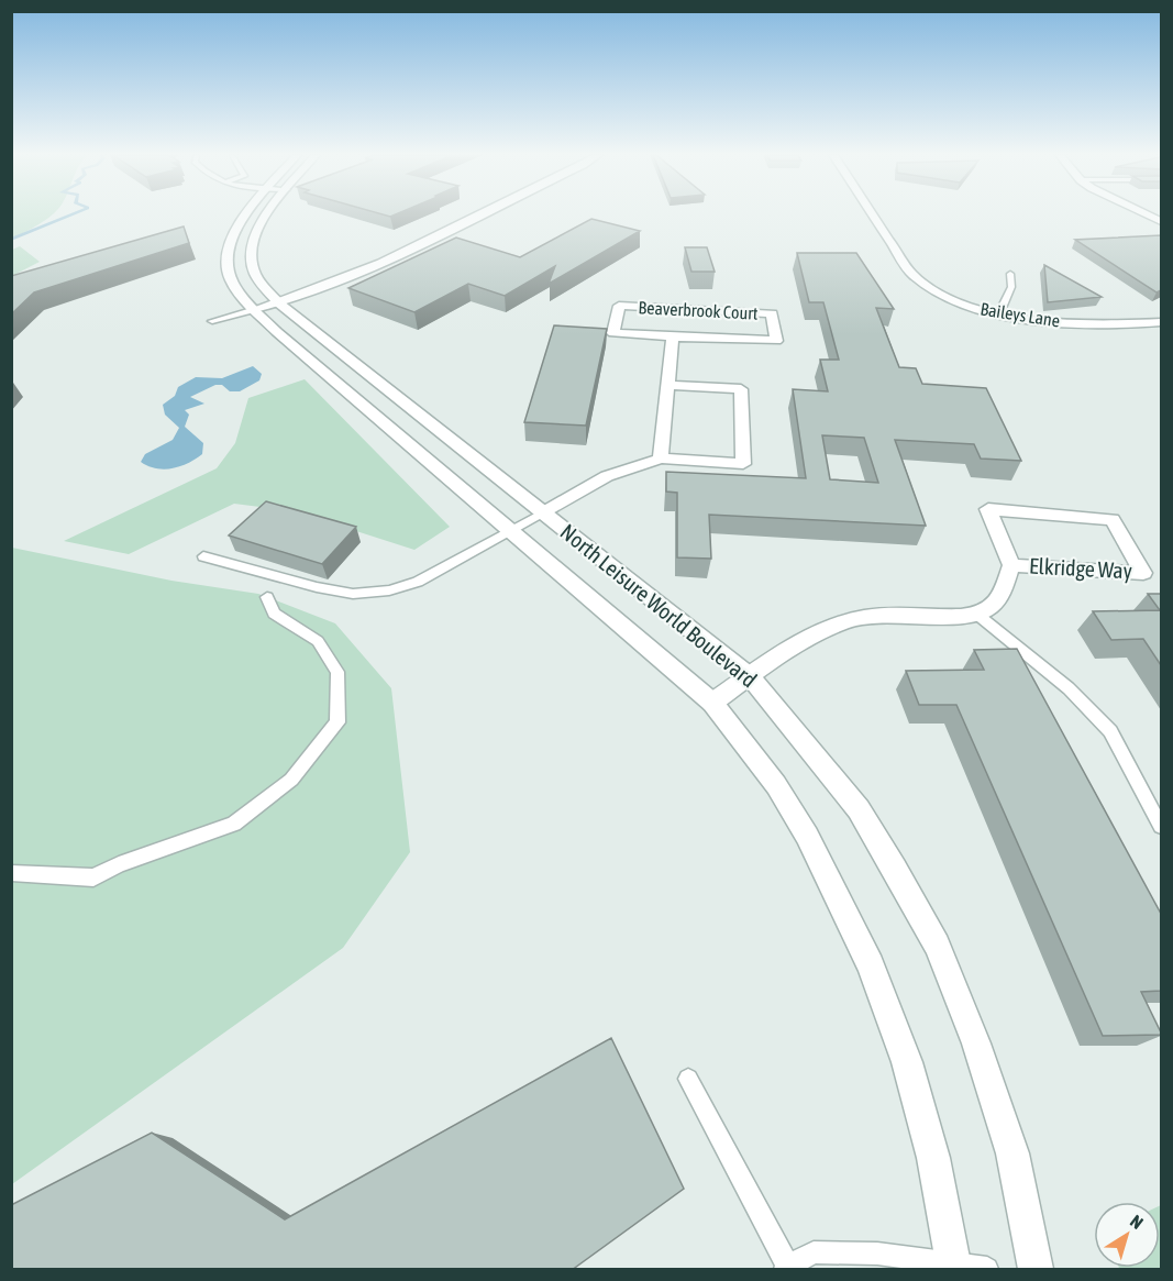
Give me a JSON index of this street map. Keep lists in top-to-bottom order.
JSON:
{
  "streets": {
    "street": [
      "Beaverbrook Court",
      "Baileys Lane",
      "Elkridge Way",
      "North Leisure World Boulevard"
    ]
  },
  "north": "top right"
}
